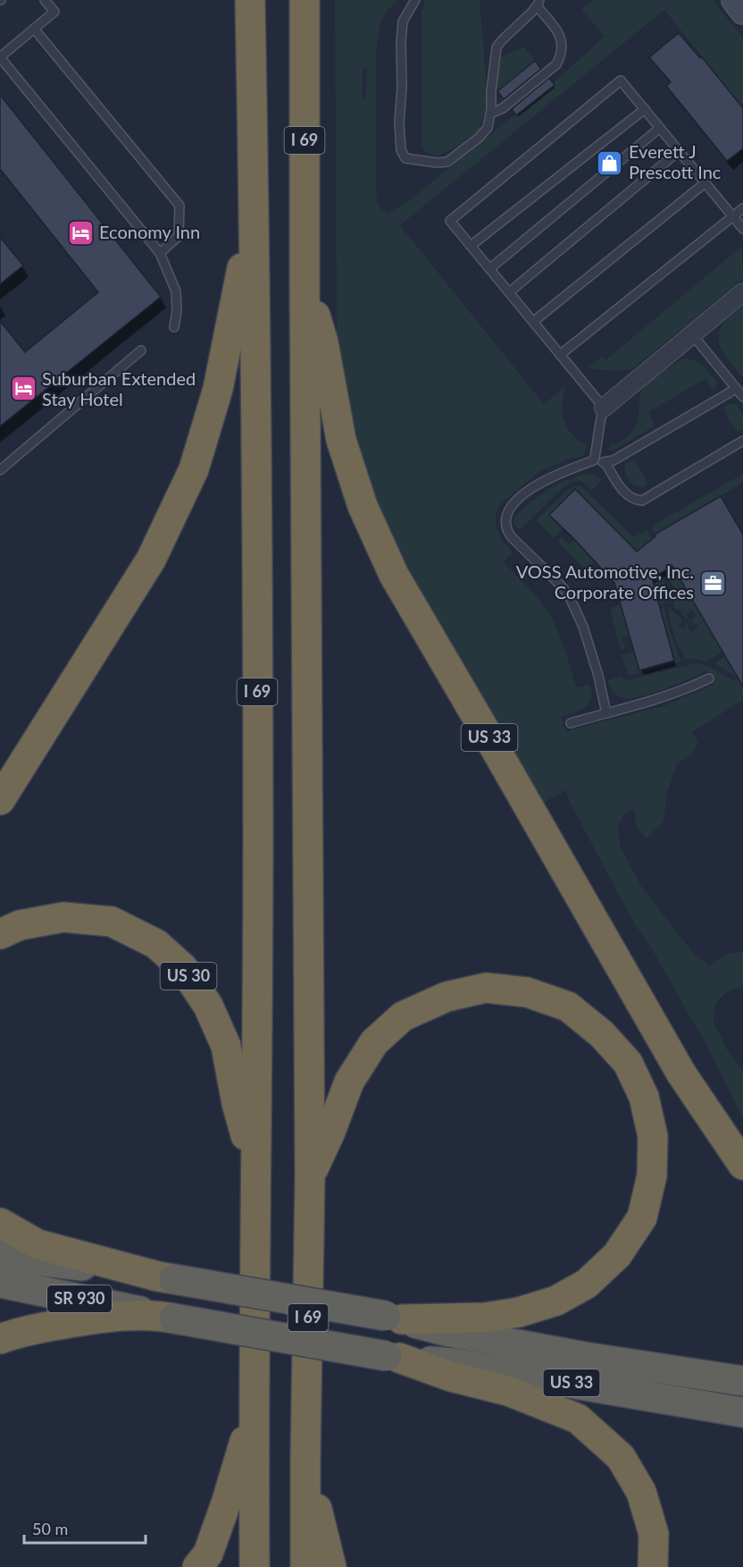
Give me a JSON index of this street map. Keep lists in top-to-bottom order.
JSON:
{
  "streets": {
    "highway": [
      "I 69",
      "US 33",
      "US 30",
      "SR 930"
    ]
  },
  "crossings": [
    ["I 69", "US 33"],
    ["I 69", "US 30"],
    ["US 33", "SR 930"]
  ],
  "places": {
    "shop": ["Everett J Prescott Inc"],
    "hotel": ["Economy Inn", "Suburban Extended Stay Hotel"],
    "office": ["VOSS Automotive, Inc. Corporate Offices"]
  },
  "scale_bar": "50 m"
}
